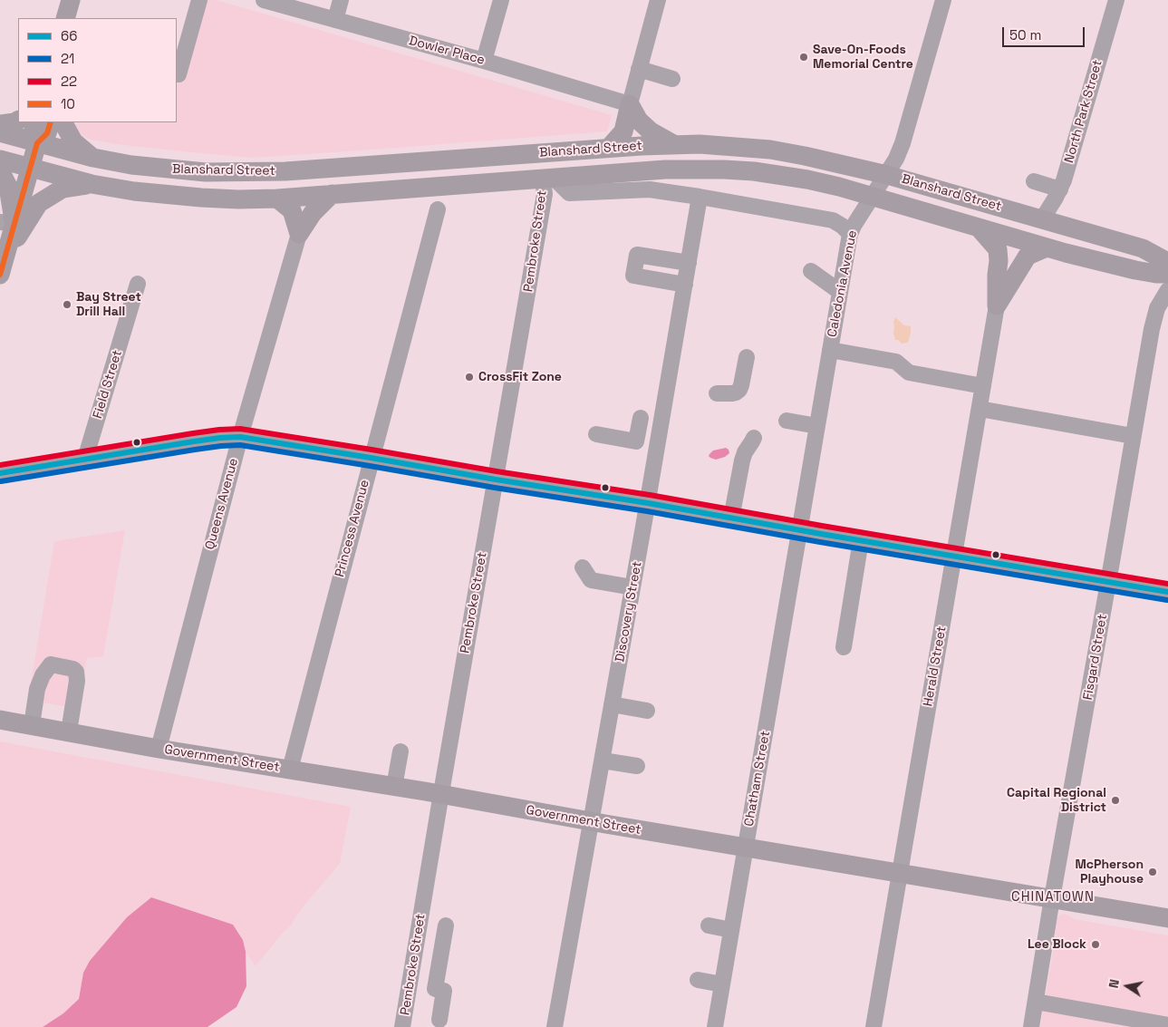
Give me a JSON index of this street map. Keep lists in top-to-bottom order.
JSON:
{
  "streets": {
    "main road": ["Blanshard Street", "Government Street"],
    "street": [
      "Dowler Place",
      "North Park Street",
      "Pembroke Street",
      "Caledonia Avenue",
      "Field Street",
      "Queens Avenue",
      "Princess Avenue",
      "Discovery Street",
      "Fisgard Street",
      "Herald Street",
      "Chatham Street"
    ]
  },
  "crossings": [
    ["North Park Street", "Blanshard Street"],
    ["Blanshard Street", "Pembroke Street"],
    ["Blanshard Street", "Caledonia Avenue"],
    ["Blanshard Street", "Discovery Street"],
    ["Pembroke Street", "Government Street"],
    ["Caledonia Avenue", "Chatham Street"],
    ["Queens Avenue", "Government Street"],
    ["Princess Avenue", "Government Street"],
    ["Discovery Street", "Government Street"],
    ["Fisgard Street", "Government Street"],
    ["Herald Street", "Government Street"],
    ["Government Street", "Chatham Street"]
  ],
  "districts": ["CHINATOWN"],
  "places": [
    "Save-On-Foods Memorial Centre",
    "Bay Street Drill Hall",
    "CrossFit Zone",
    "Capital Regional District",
    "McPherson Playhouse",
    "Lee Block"
  ],
  "lines": [
    "transit line 10",
    "transit line 22",
    "transit line 66",
    "transit line 21"
  ],
  "legend": [
    "66",
    "21",
    "22",
    "10"
  ],
  "scale_bar": "50 m",
  "north": "left"
}
